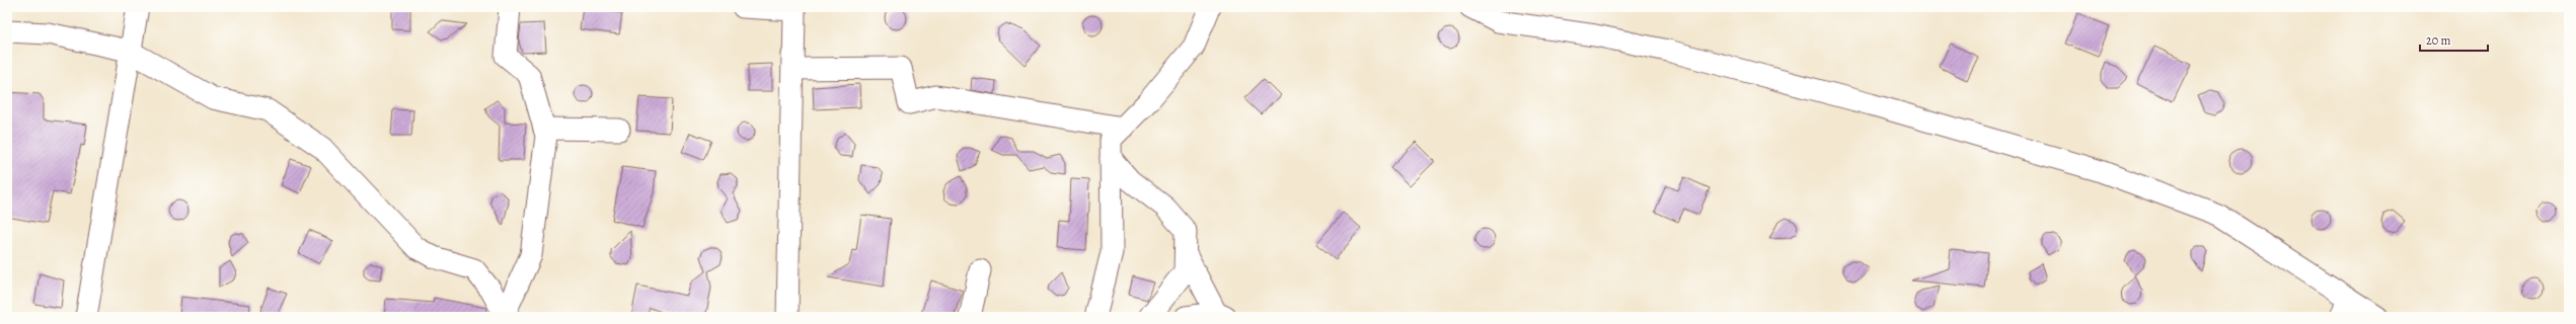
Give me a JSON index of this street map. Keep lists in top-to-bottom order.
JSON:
{
  "scale_bar": "20 m"
}
